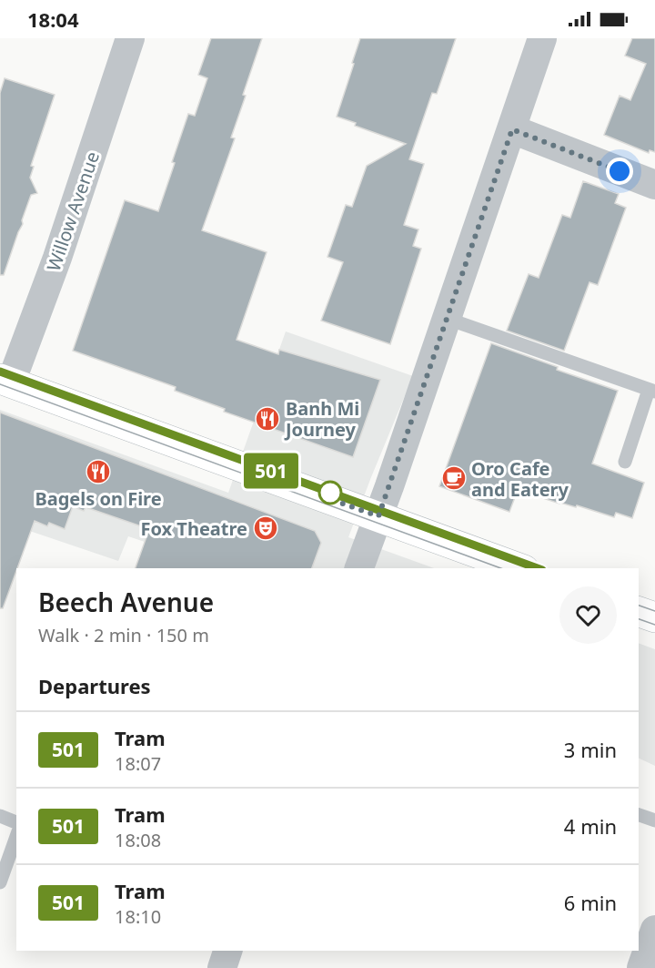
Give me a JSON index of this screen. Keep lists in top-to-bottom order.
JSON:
{
  "streets": {
    "street": ["Willow Avenue"]
  },
  "places": {
    "restaurant": ["Banh Mi Journey", "Bagels on Fire"],
    "cafe": ["Oro Cafe and Eatery"],
    "theatre": ["Fox Theatre"]
  },
  "lines": ["tram line 501"],
  "page": {
    "status": "18:04",
    "on_map": "501",
    "heading": [
      ["Beech Avenue", "Walk · 2 min · 150 m"],
      "Departures"
    ],
    "list": [
      {
        "mark": "501",
        "name": "Tram",
        "note": "18:07",
        "value": "3 min"
      },
      {
        "mark": "501",
        "name": "Tram",
        "note": "18:08",
        "value": "4 min"
      },
      {
        "mark": "501",
        "name": "Tram",
        "note": "18:10",
        "value": "6 min"
      }
    ]
  }
}
